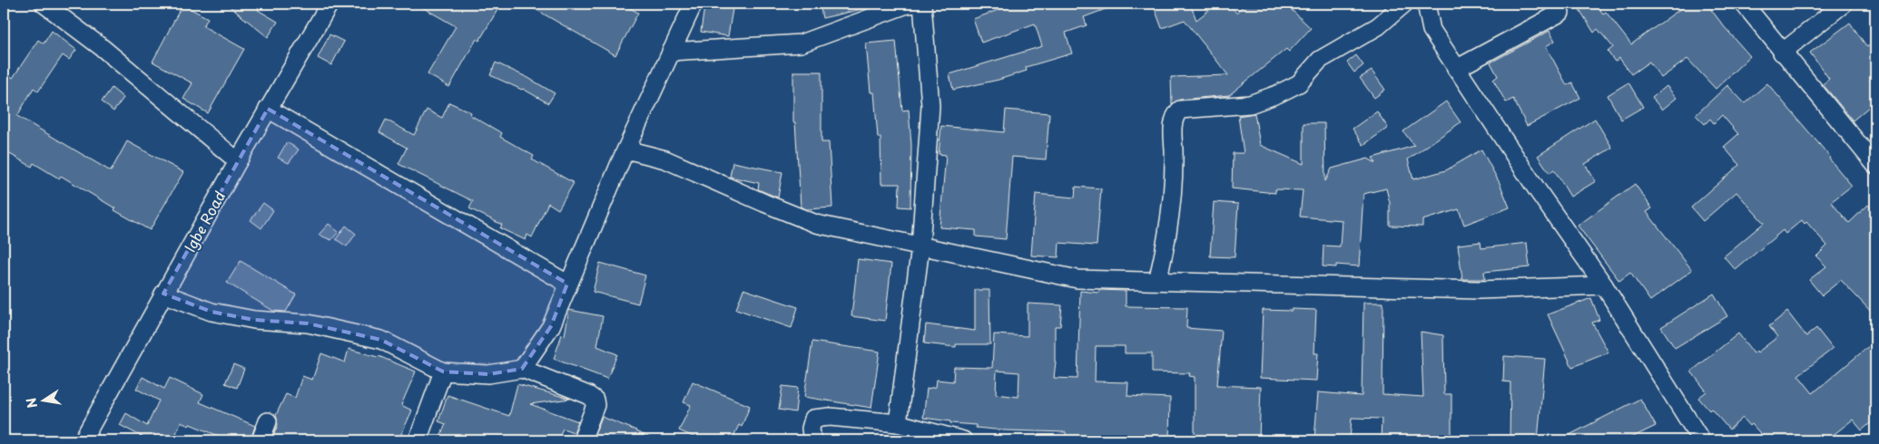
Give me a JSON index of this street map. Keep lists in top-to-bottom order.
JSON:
{
  "streets": {
    "street": ["Igbe Road"]
  },
  "north": "left"
}
